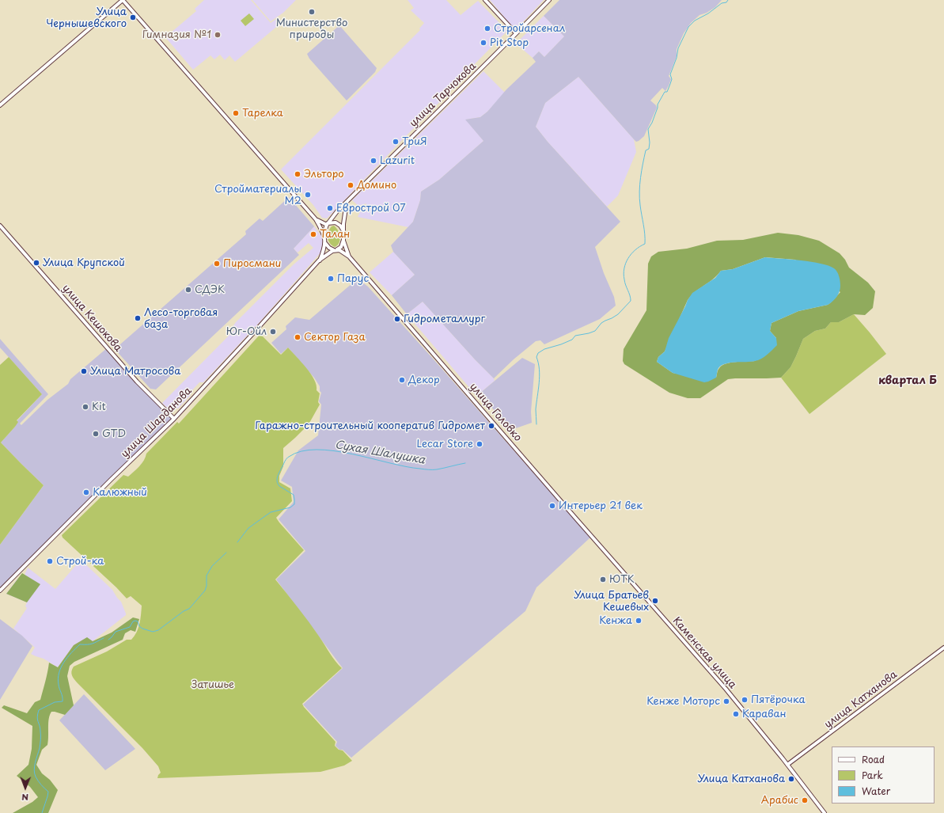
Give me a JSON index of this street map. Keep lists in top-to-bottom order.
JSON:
{
  "streets": {
    "street": [
      "улица Тарчокова",
      "улица Кешокова",
      "улица Головко",
      "улица Шарданова",
      "Каменская улица",
      "улица Катханова"
    ]
  },
  "crossings": [
    ["улица Кешокова", "улица Шарданова"],
    ["улица Головко", "Каменская улица"],
    ["Каменская улица", "улица Катханова"]
  ],
  "districts": ["квартал Б"],
  "water": ["Сухая Шалушка"],
  "parks": ["Затишье"],
  "places": [
    "Министерство природы",
    "Улица Чернышевского",
    "Стройарсенал",
    "Гимназия №1",
    "Pit Stop",
    "Тарелка",
    "ТриЯ",
    "Lazurit",
    "Эльторо",
    "Домино",
    "Стройматериалы М2",
    "Еврострой 07",
    "Талан",
    "Улица Крупской",
    "Пиросмани",
    "Парус",
    "СДЭК",
    "Лесо-торговая база",
    "Гидрометаллург",
    "Юг-Ойл",
    "Сектор Газа",
    "Улица Матросова",
    "Декор",
    "Kit",
    "Гаражно-строительный кооператив Гидромет",
    "GTD",
    "Lecar Store",
    "Калюжный",
    "Интерьер 21 век",
    "Строй-ка",
    "ЮТК",
    "Улица Братьев Кешевых",
    "Кенжа",
    "Пятёрочка",
    "Кенже Моторс",
    "Караван",
    "Улица Катханова",
    "Арабис"
  ],
  "legend": ["Road", "Park", "Water"],
  "north": "bottom"
}
